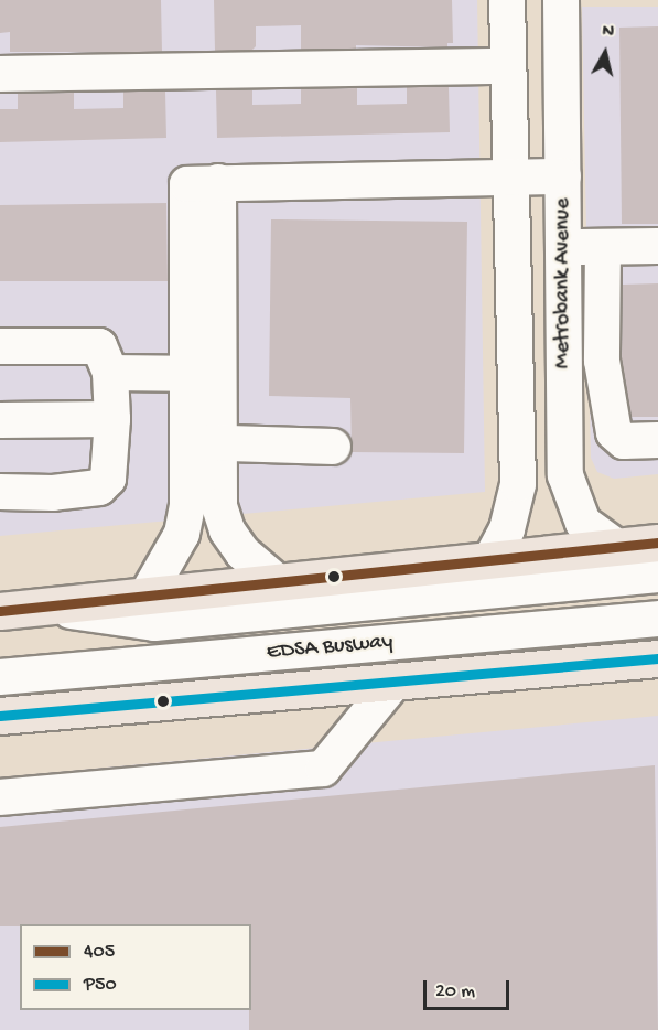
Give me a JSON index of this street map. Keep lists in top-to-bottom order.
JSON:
{
  "streets": {
    "street": ["Metrobank Avenue", "EDSA Busway"]
  },
  "lines": ["transit line 405", "transit line P50"],
  "legend": ["405", "P50"],
  "scale_bar": "20 m",
  "north": "top"
}
